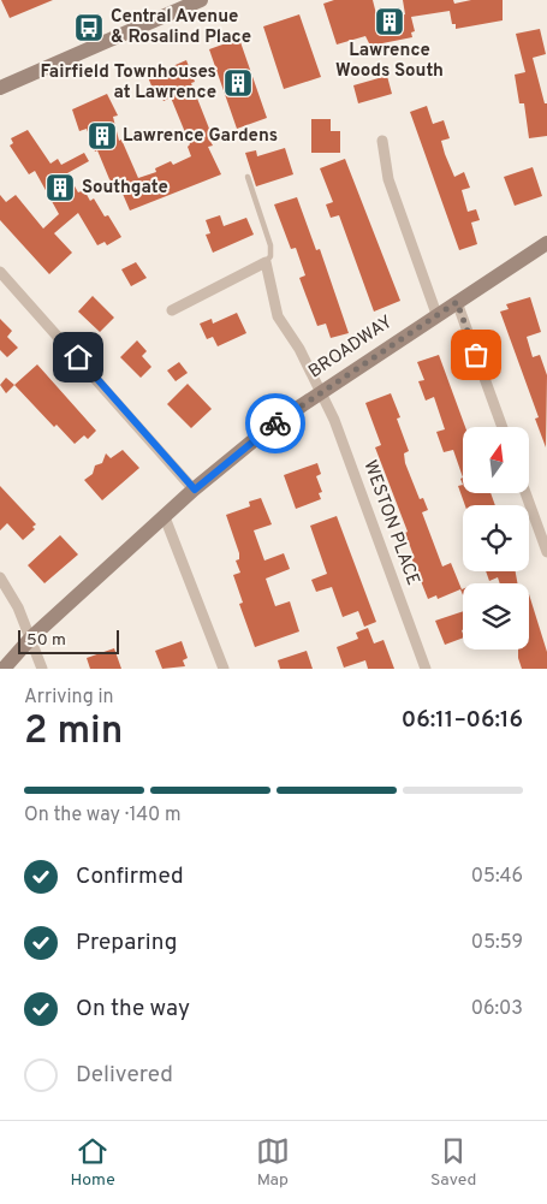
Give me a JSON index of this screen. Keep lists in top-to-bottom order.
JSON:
{
  "streets": {
    "main road": ["BROADWAY"],
    "street": ["WESTON PLACE"]
  },
  "crossings": [
    ["BROADWAY", "WESTON PLACE"]
  ],
  "places": {
    "building": [
      "Lawrence Woods South",
      "Fairfield Townhouses at Lawrence",
      "Lawrence Gardens",
      "Southgate"
    ],
    "bus stop": ["Central Avenue & Rosalind Place"]
  },
  "scale_bar": "50 m",
  "north": "top",
  "page": {
    "scale": "50 m",
    "heading": ["2 min", "Arriving in", "06:11–06:16"],
    "bar": "On the way · 140 m",
    "list": [
      ["Confirmed", "05:46"],
      ["Preparing", "05:59"],
      ["On the way", "06:03"],
      "Delivered"
    ],
    "tabs": ["Home", "Map", "Saved"]
  }
}
